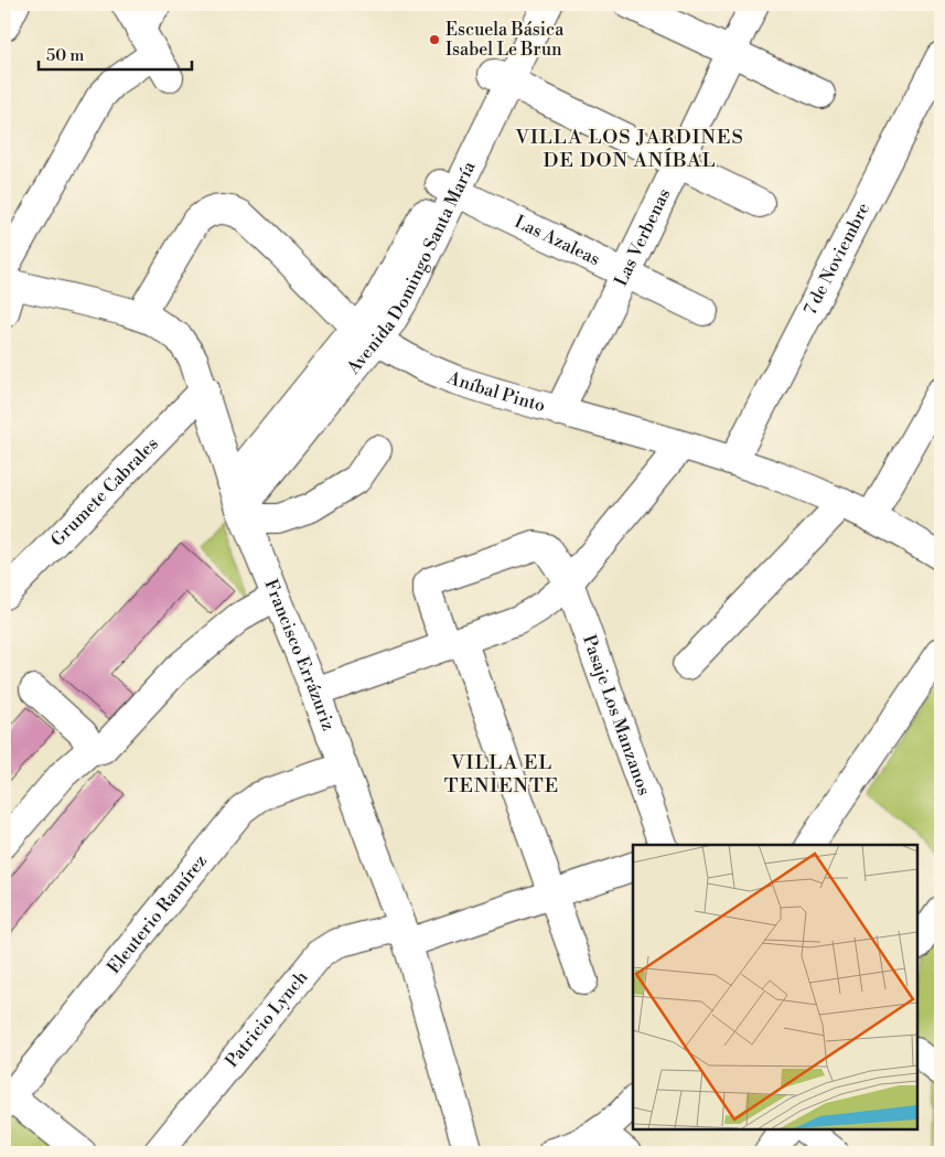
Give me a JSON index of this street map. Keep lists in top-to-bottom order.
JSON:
{
  "streets": {
    "street": [
      "Las Verbenas",
      "Las Azaleas",
      "7 de Noviembre",
      "Avenida Domingo Santa María",
      "Aníbal Pinto",
      "Grumete Cabrales",
      "Francisco Errázuriz",
      "Pasaje Los Manzanos",
      "Eleuterio Ramírez",
      "Patricio Lynch"
    ]
  },
  "crossings": [
    ["Las Verbenas", "Las Azaleas"],
    ["Las Verbenas", "Aníbal Pinto"],
    ["Las Azaleas", "Avenida Domingo Santa María"],
    ["7 de Noviembre", "Aníbal Pinto"],
    ["Avenida Domingo Santa María", "Aníbal Pinto"],
    ["Avenida Domingo Santa María", "Francisco Errázuriz"],
    ["Aníbal Pinto", "Francisco Errázuriz"],
    ["Grumete Cabrales", "Francisco Errázuriz"],
    ["Francisco Errázuriz", "Eleuterio Ramírez"],
    ["Francisco Errázuriz", "Patricio Lynch"]
  ],
  "districts": ["VILLA LOS JARDINES DE DON ANÍBAL", "VILLA EL TENIENTE"],
  "places": ["Escuela Básica Isabel Le Brun"],
  "scale_bar": "50 m"
}
